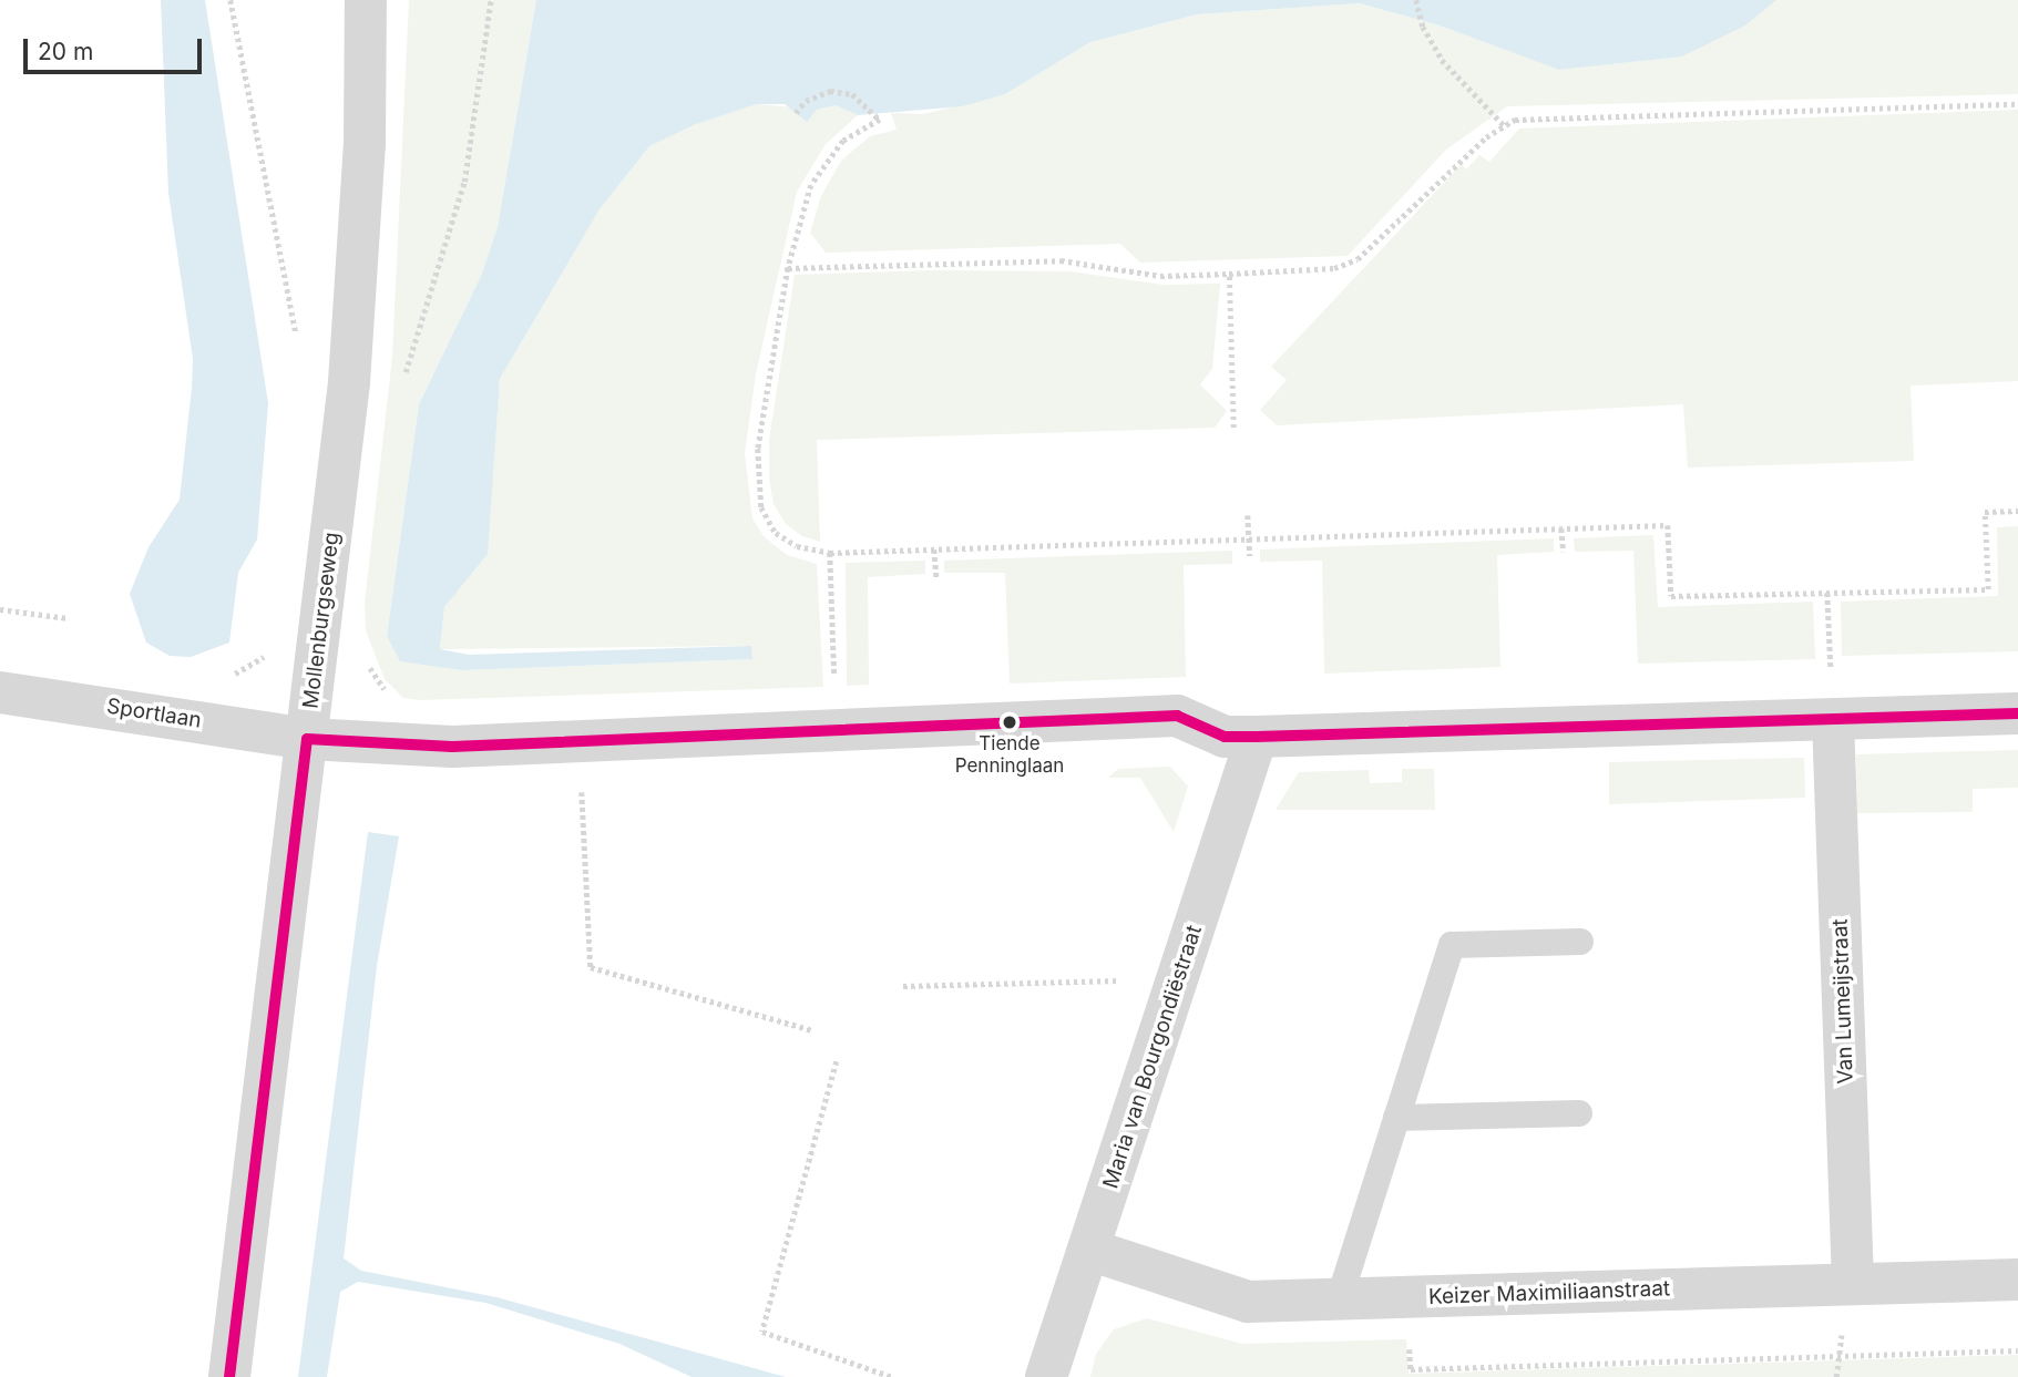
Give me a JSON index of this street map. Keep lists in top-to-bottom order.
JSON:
{
  "streets": {
    "street": [
      "Mollenburgseweg",
      "Sportlaan",
      "Van Lumeijstraat",
      "Maria van Bourgondiëstraat",
      "Keizer Maximiliaanstraat"
    ]
  },
  "crossings": [
    ["Mollenburgseweg", "Sportlaan"],
    ["Van Lumeijstraat", "Keizer Maximiliaanstraat"],
    ["Maria van Bourgondiëstraat", "Keizer Maximiliaanstraat"]
  ],
  "places": ["Tiende Penninglaan"],
  "scale_bar": "20 m"
}
